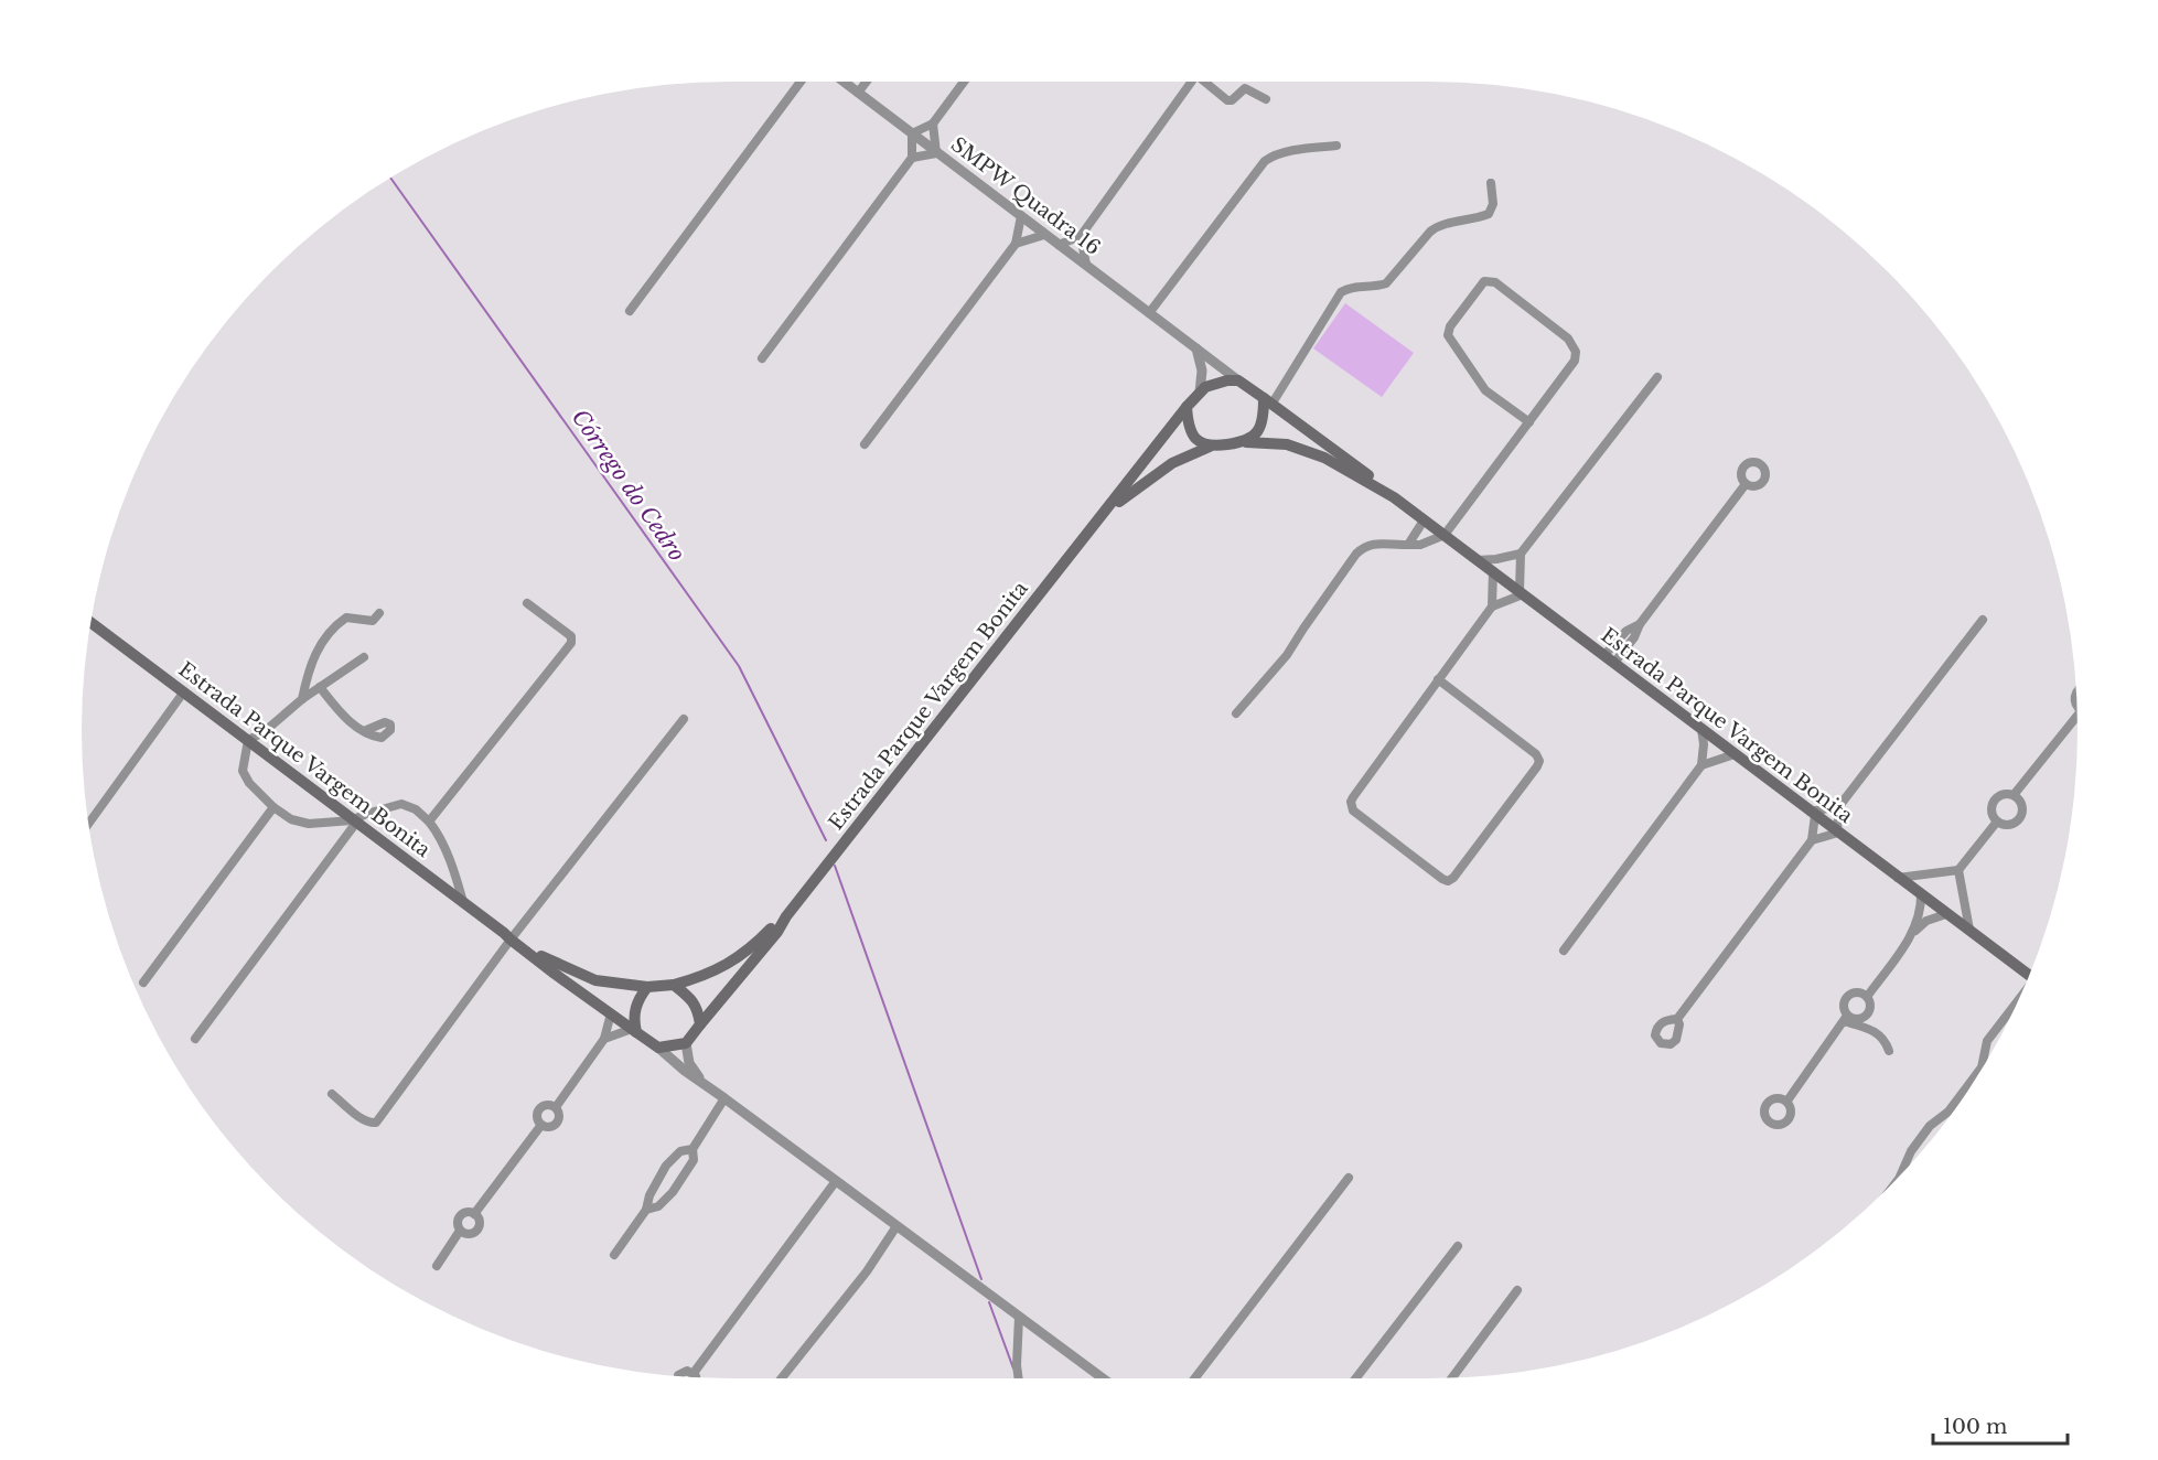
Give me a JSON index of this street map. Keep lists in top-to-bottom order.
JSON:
{
  "streets": {
    "main road": ["Estrada Parque Vargem Bonita"],
    "street": ["SMPW Quadra 16"]
  },
  "crossings": [
    ["SMPW Quadra 16", "Estrada Parque Vargem Bonita"]
  ],
  "water": ["Córrego do Cedro"],
  "scale_bar": "100 m"
}
